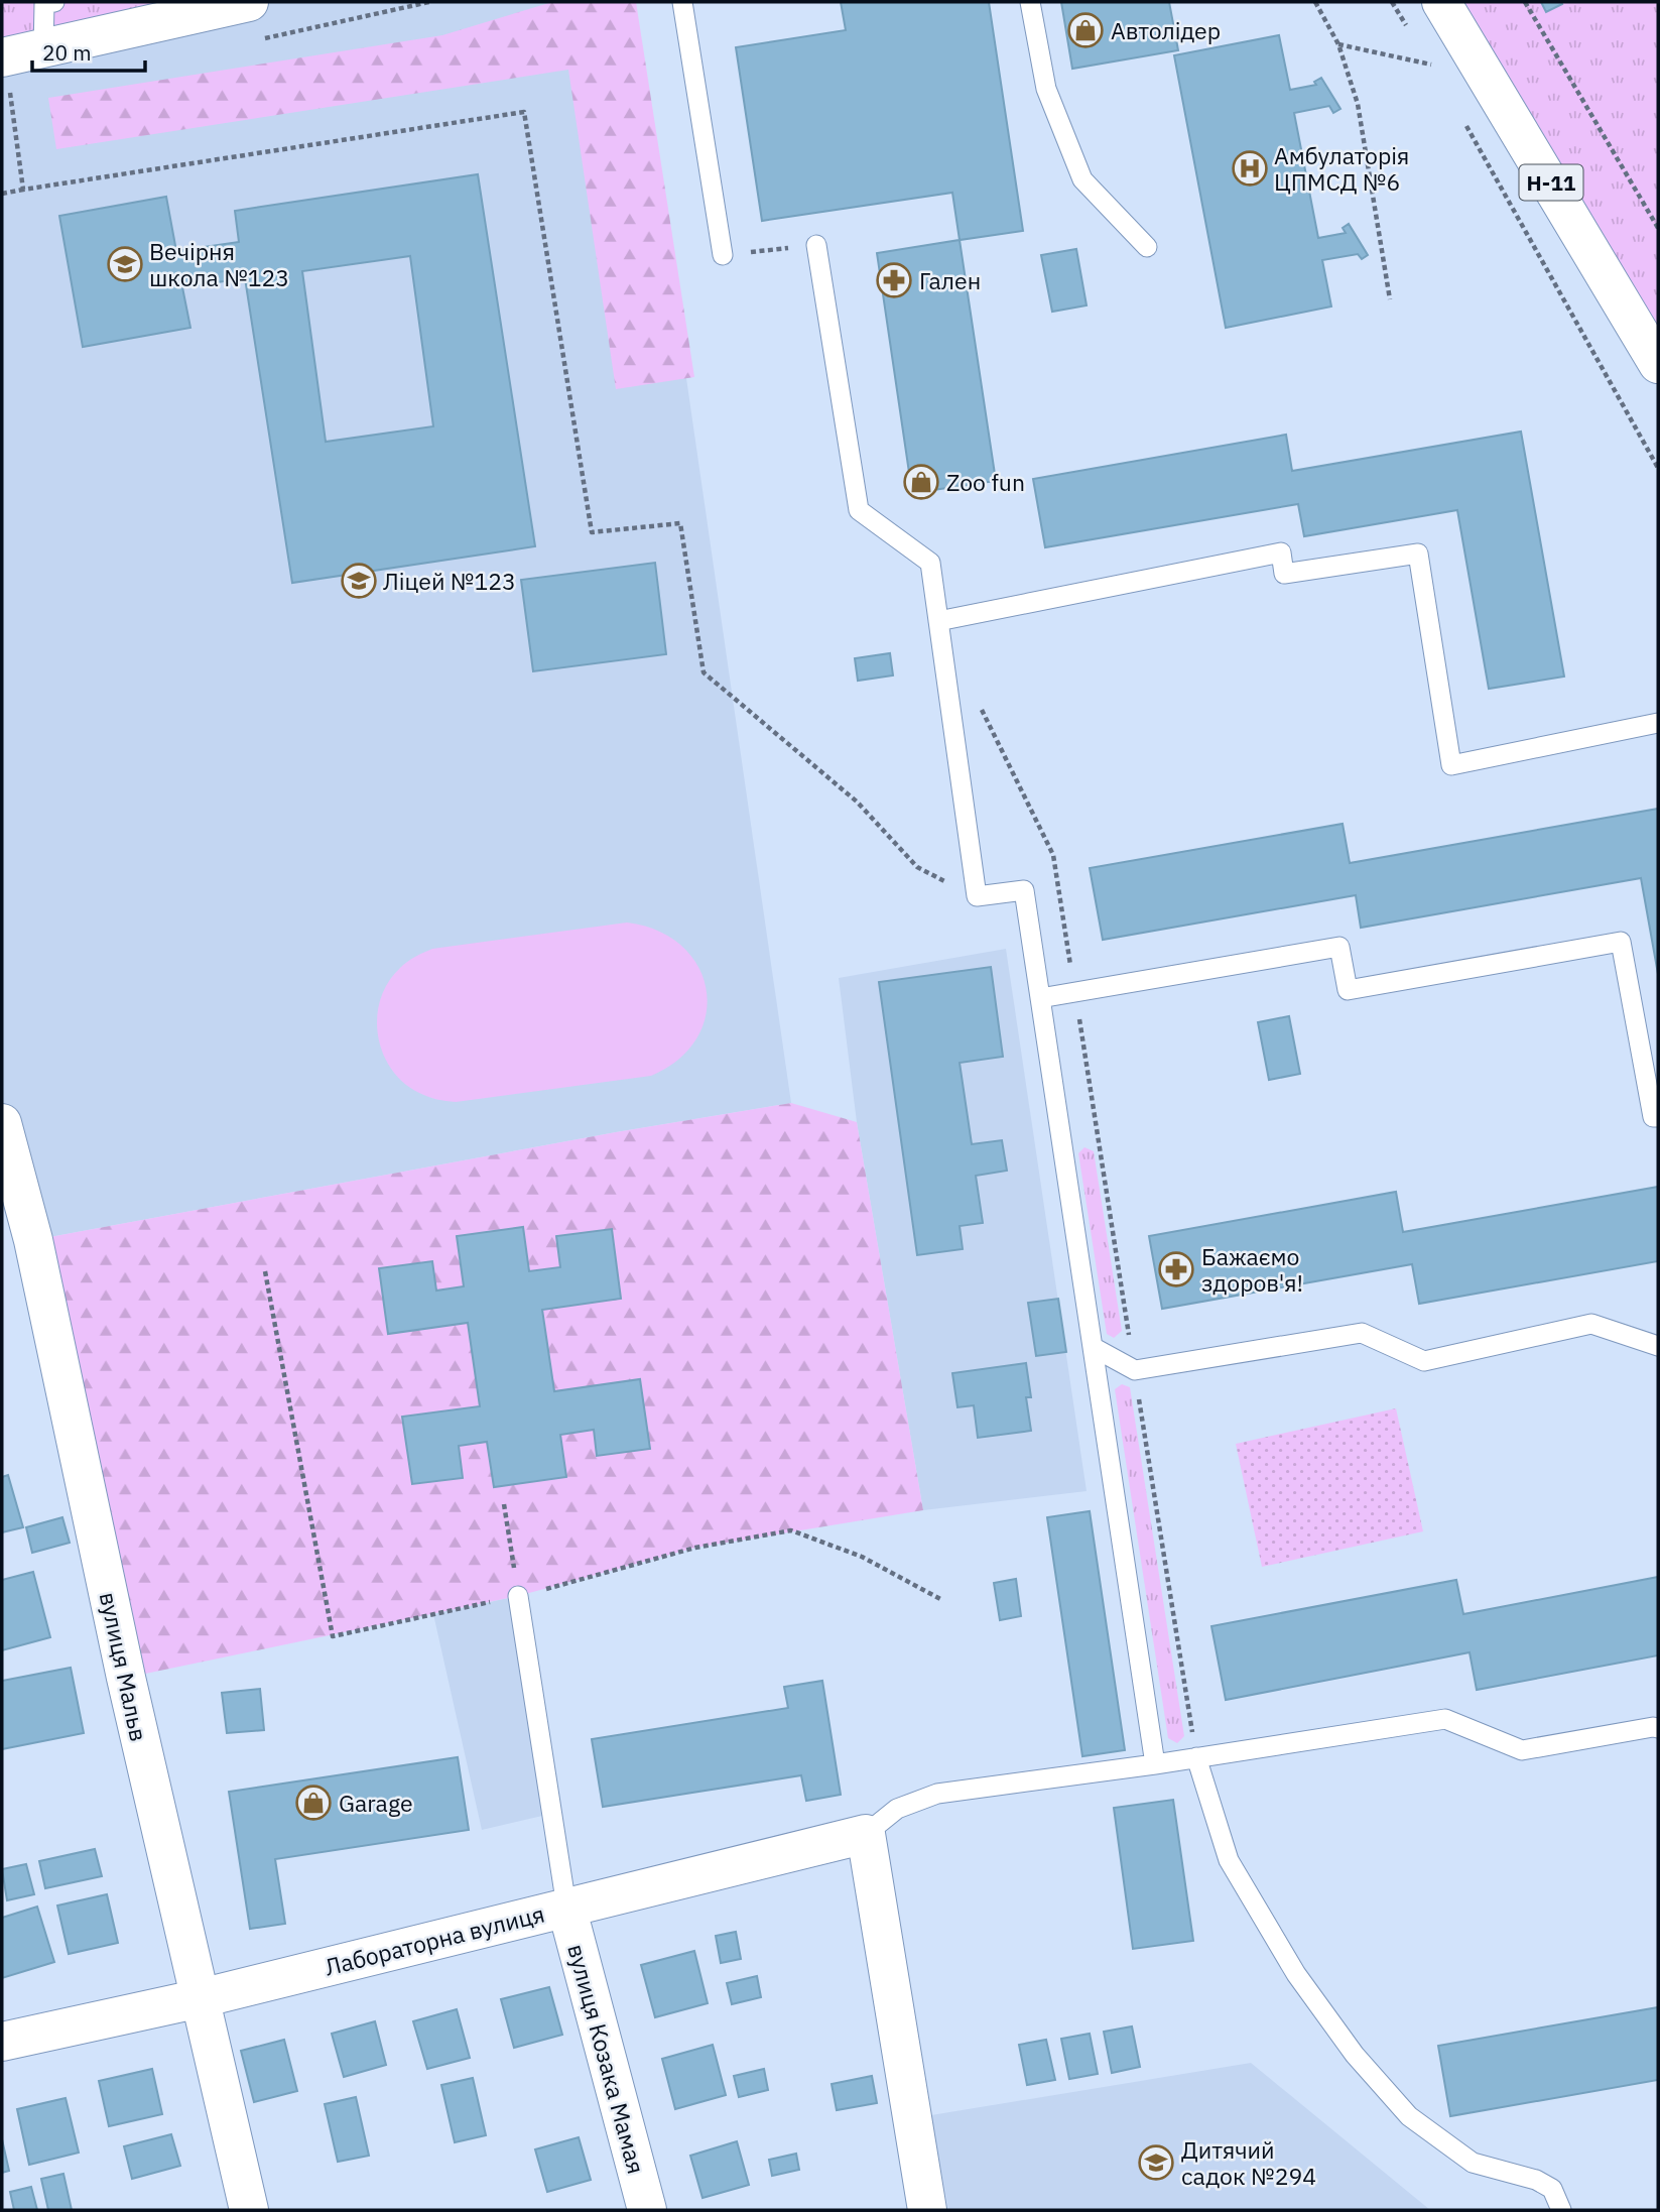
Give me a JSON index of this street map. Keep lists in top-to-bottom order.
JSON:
{
  "streets": {
    "street": [
      "Н-11",
      "вулиця Мальв",
      "Лабораторна вулиця",
      "вулиця Козака Мамая"
    ]
  },
  "crossings": [
    ["вулиця Мальв", "Лабораторна вулиця"],
    ["Лабораторна вулиця", "вулиця Козака Мамая"]
  ],
  "places": {
    "shop": ["Автолідер", "Zoo fun", "Garage"],
    "hospital": ["Амбулаторія ЦПМСД №6"],
    "school or university": ["Вечірня школа №123", "Ліцей №123", "Дитячий садок №294"],
    "pharmacy": ["Гален", "Бажаємо здоров'я!"]
  },
  "scale_bar": "20 m"
}
